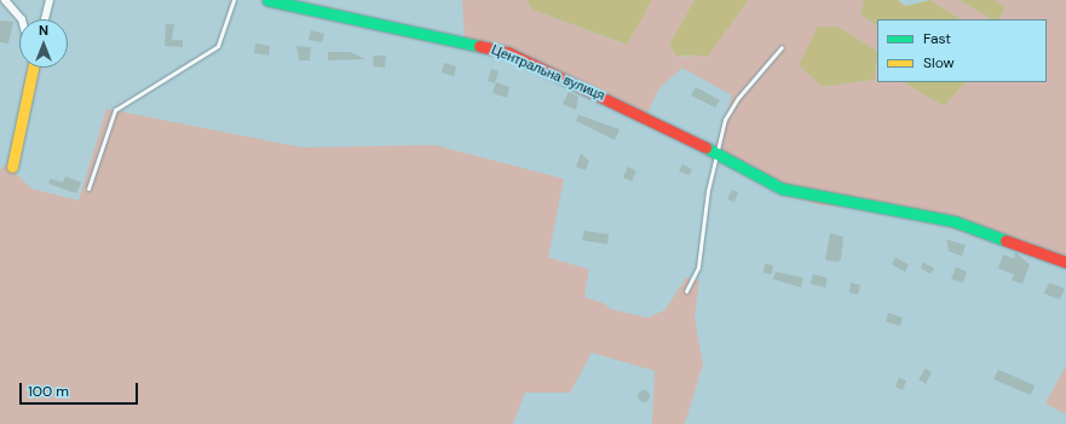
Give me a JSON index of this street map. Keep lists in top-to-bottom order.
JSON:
{
  "streets": {
    "main road": ["Центральна вулиця"]
  },
  "legend": ["Fast", "Slow"],
  "scale_bar": "100 m",
  "north": "top"
}
